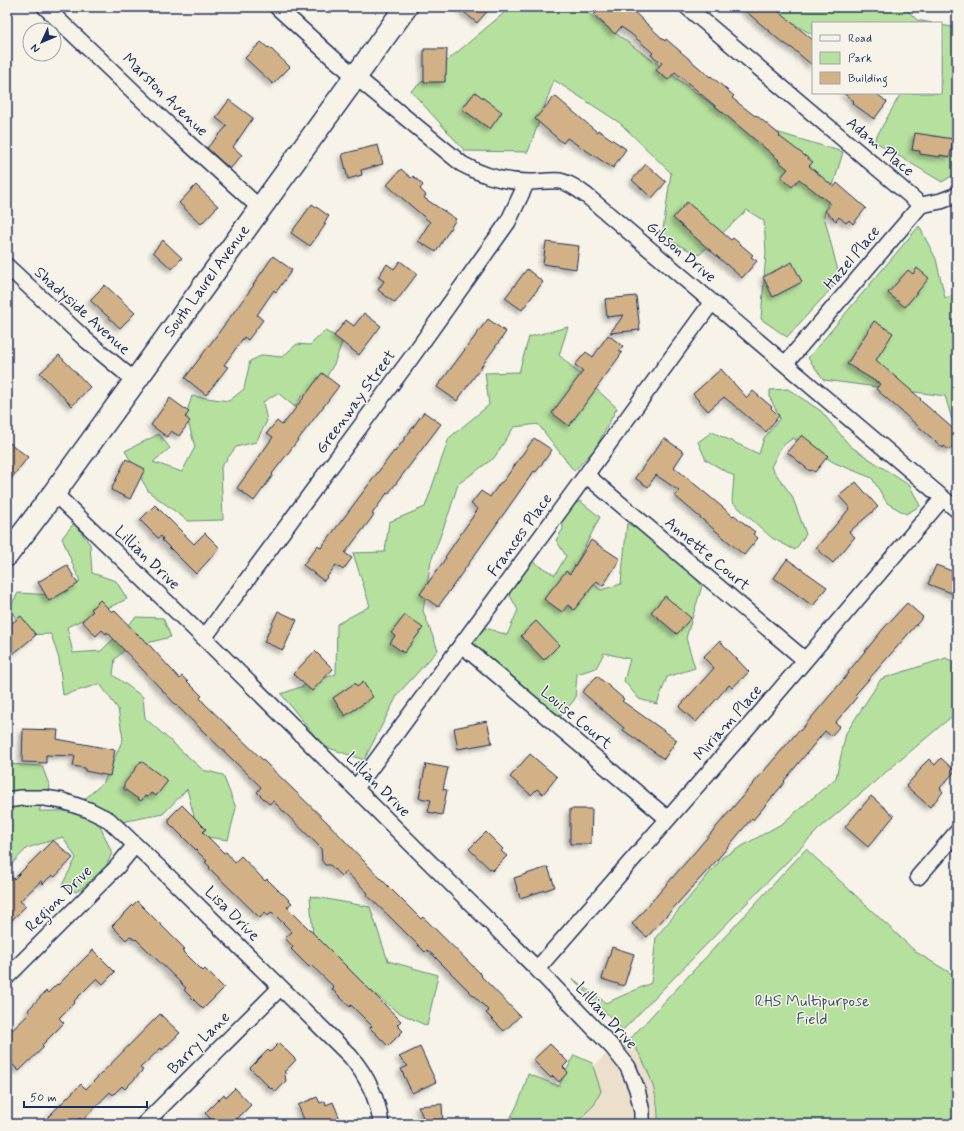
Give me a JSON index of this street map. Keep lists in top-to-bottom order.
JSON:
{
  "streets": {
    "street": [
      "Marston Avenue",
      "Adam Place",
      "Gibson Drive",
      "Hazel Place",
      "South Laurel Avenue",
      "Shadyside Avenue",
      "Greenway Street",
      "Frances Place",
      "Annette Court",
      "Lillian Drive",
      "Louise Court",
      "Miriam Place",
      "Region Drive",
      "Lisa Drive",
      "Barry Lane"
    ]
  },
  "crossings": [
    ["Marston Avenue", "South Laurel Avenue"],
    ["Adam Place", "Hazel Place"],
    ["Gibson Drive", "Hazel Place"],
    ["Gibson Drive", "South Laurel Avenue"],
    ["Gibson Drive", "Greenway Street"],
    ["Gibson Drive", "Frances Place"],
    ["Gibson Drive", "Miriam Place"],
    ["South Laurel Avenue", "Shadyside Avenue"],
    ["South Laurel Avenue", "Lillian Drive"],
    ["Greenway Street", "Lillian Drive"],
    ["Frances Place", "Annette Court"],
    ["Frances Place", "Lillian Drive"],
    ["Frances Place", "Louise Court"],
    ["Annette Court", "Miriam Place"],
    ["Lillian Drive", "Miriam Place"],
    ["Louise Court", "Miriam Place"],
    ["Region Drive", "Lisa Drive"],
    ["Lisa Drive", "Barry Lane"]
  ],
  "parks": ["RHS Multipurpose Field"],
  "legend": ["Road", "Park", "Building"],
  "scale_bar": "50 m",
  "north": "bottom left"
}
